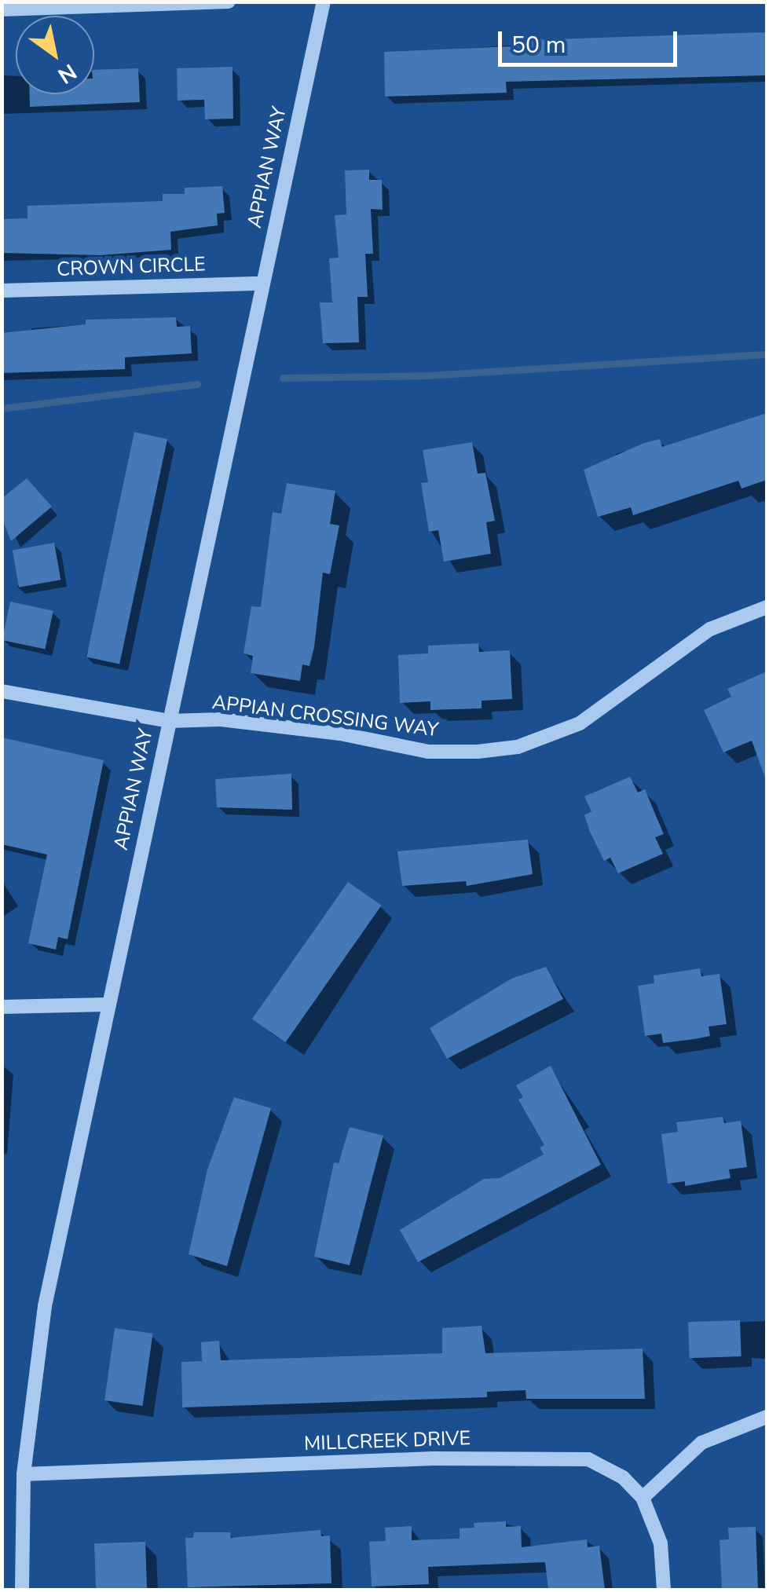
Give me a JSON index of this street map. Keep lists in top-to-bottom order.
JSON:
{
  "streets": {
    "street": [
      "APPIAN WAY",
      "CROWN CIRCLE",
      "APPIAN CROSSING WAY",
      "MILLCREEK DRIVE"
    ]
  },
  "crossings": [
    ["APPIAN WAY", "CROWN CIRCLE"],
    ["APPIAN WAY", "APPIAN CROSSING WAY"],
    ["APPIAN WAY", "MILLCREEK DRIVE"]
  ],
  "scale_bar": "50 m",
  "north": "bottom right"
}
